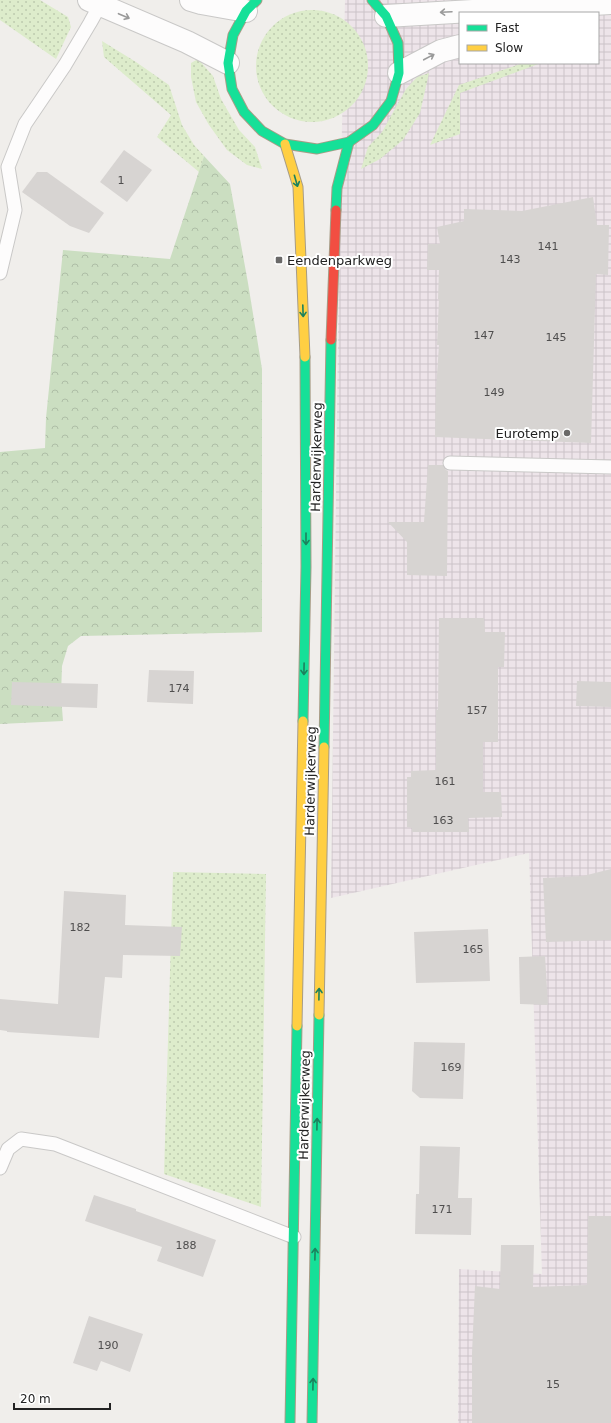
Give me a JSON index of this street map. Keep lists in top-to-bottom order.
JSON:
{
  "streets": {
    "main road": ["Harderwijkerweg"]
  },
  "places": {
    "transit": ["Eendenparkweg"],
    "other": ["Eurotemp"]
  },
  "house_numbers": [
    "1",
    "141",
    "143",
    "147",
    "145",
    "149",
    "174",
    "157",
    "161",
    "163",
    "182",
    "165",
    "169",
    "171",
    "188",
    "190",
    "15"
  ],
  "legend": ["Fast", "Slow"],
  "scale_bar": "20 m"
}
